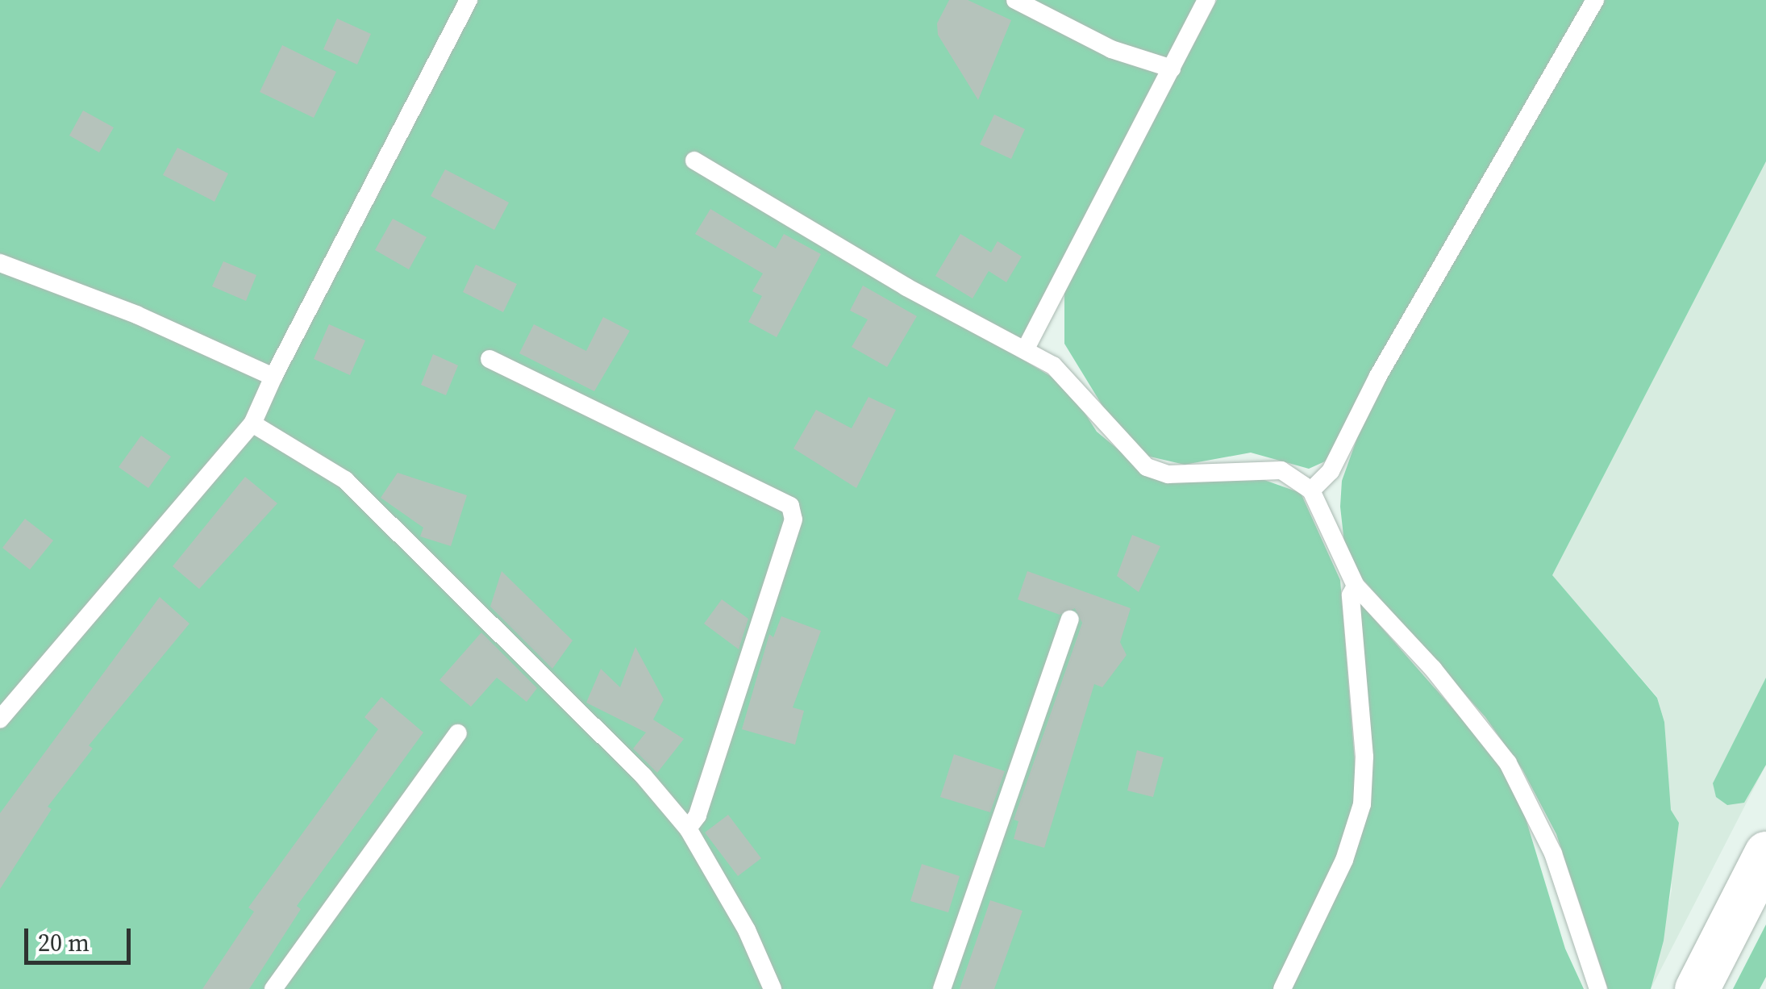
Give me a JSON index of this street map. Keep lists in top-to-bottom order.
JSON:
{
  "scale_bar": "20 m"
}
